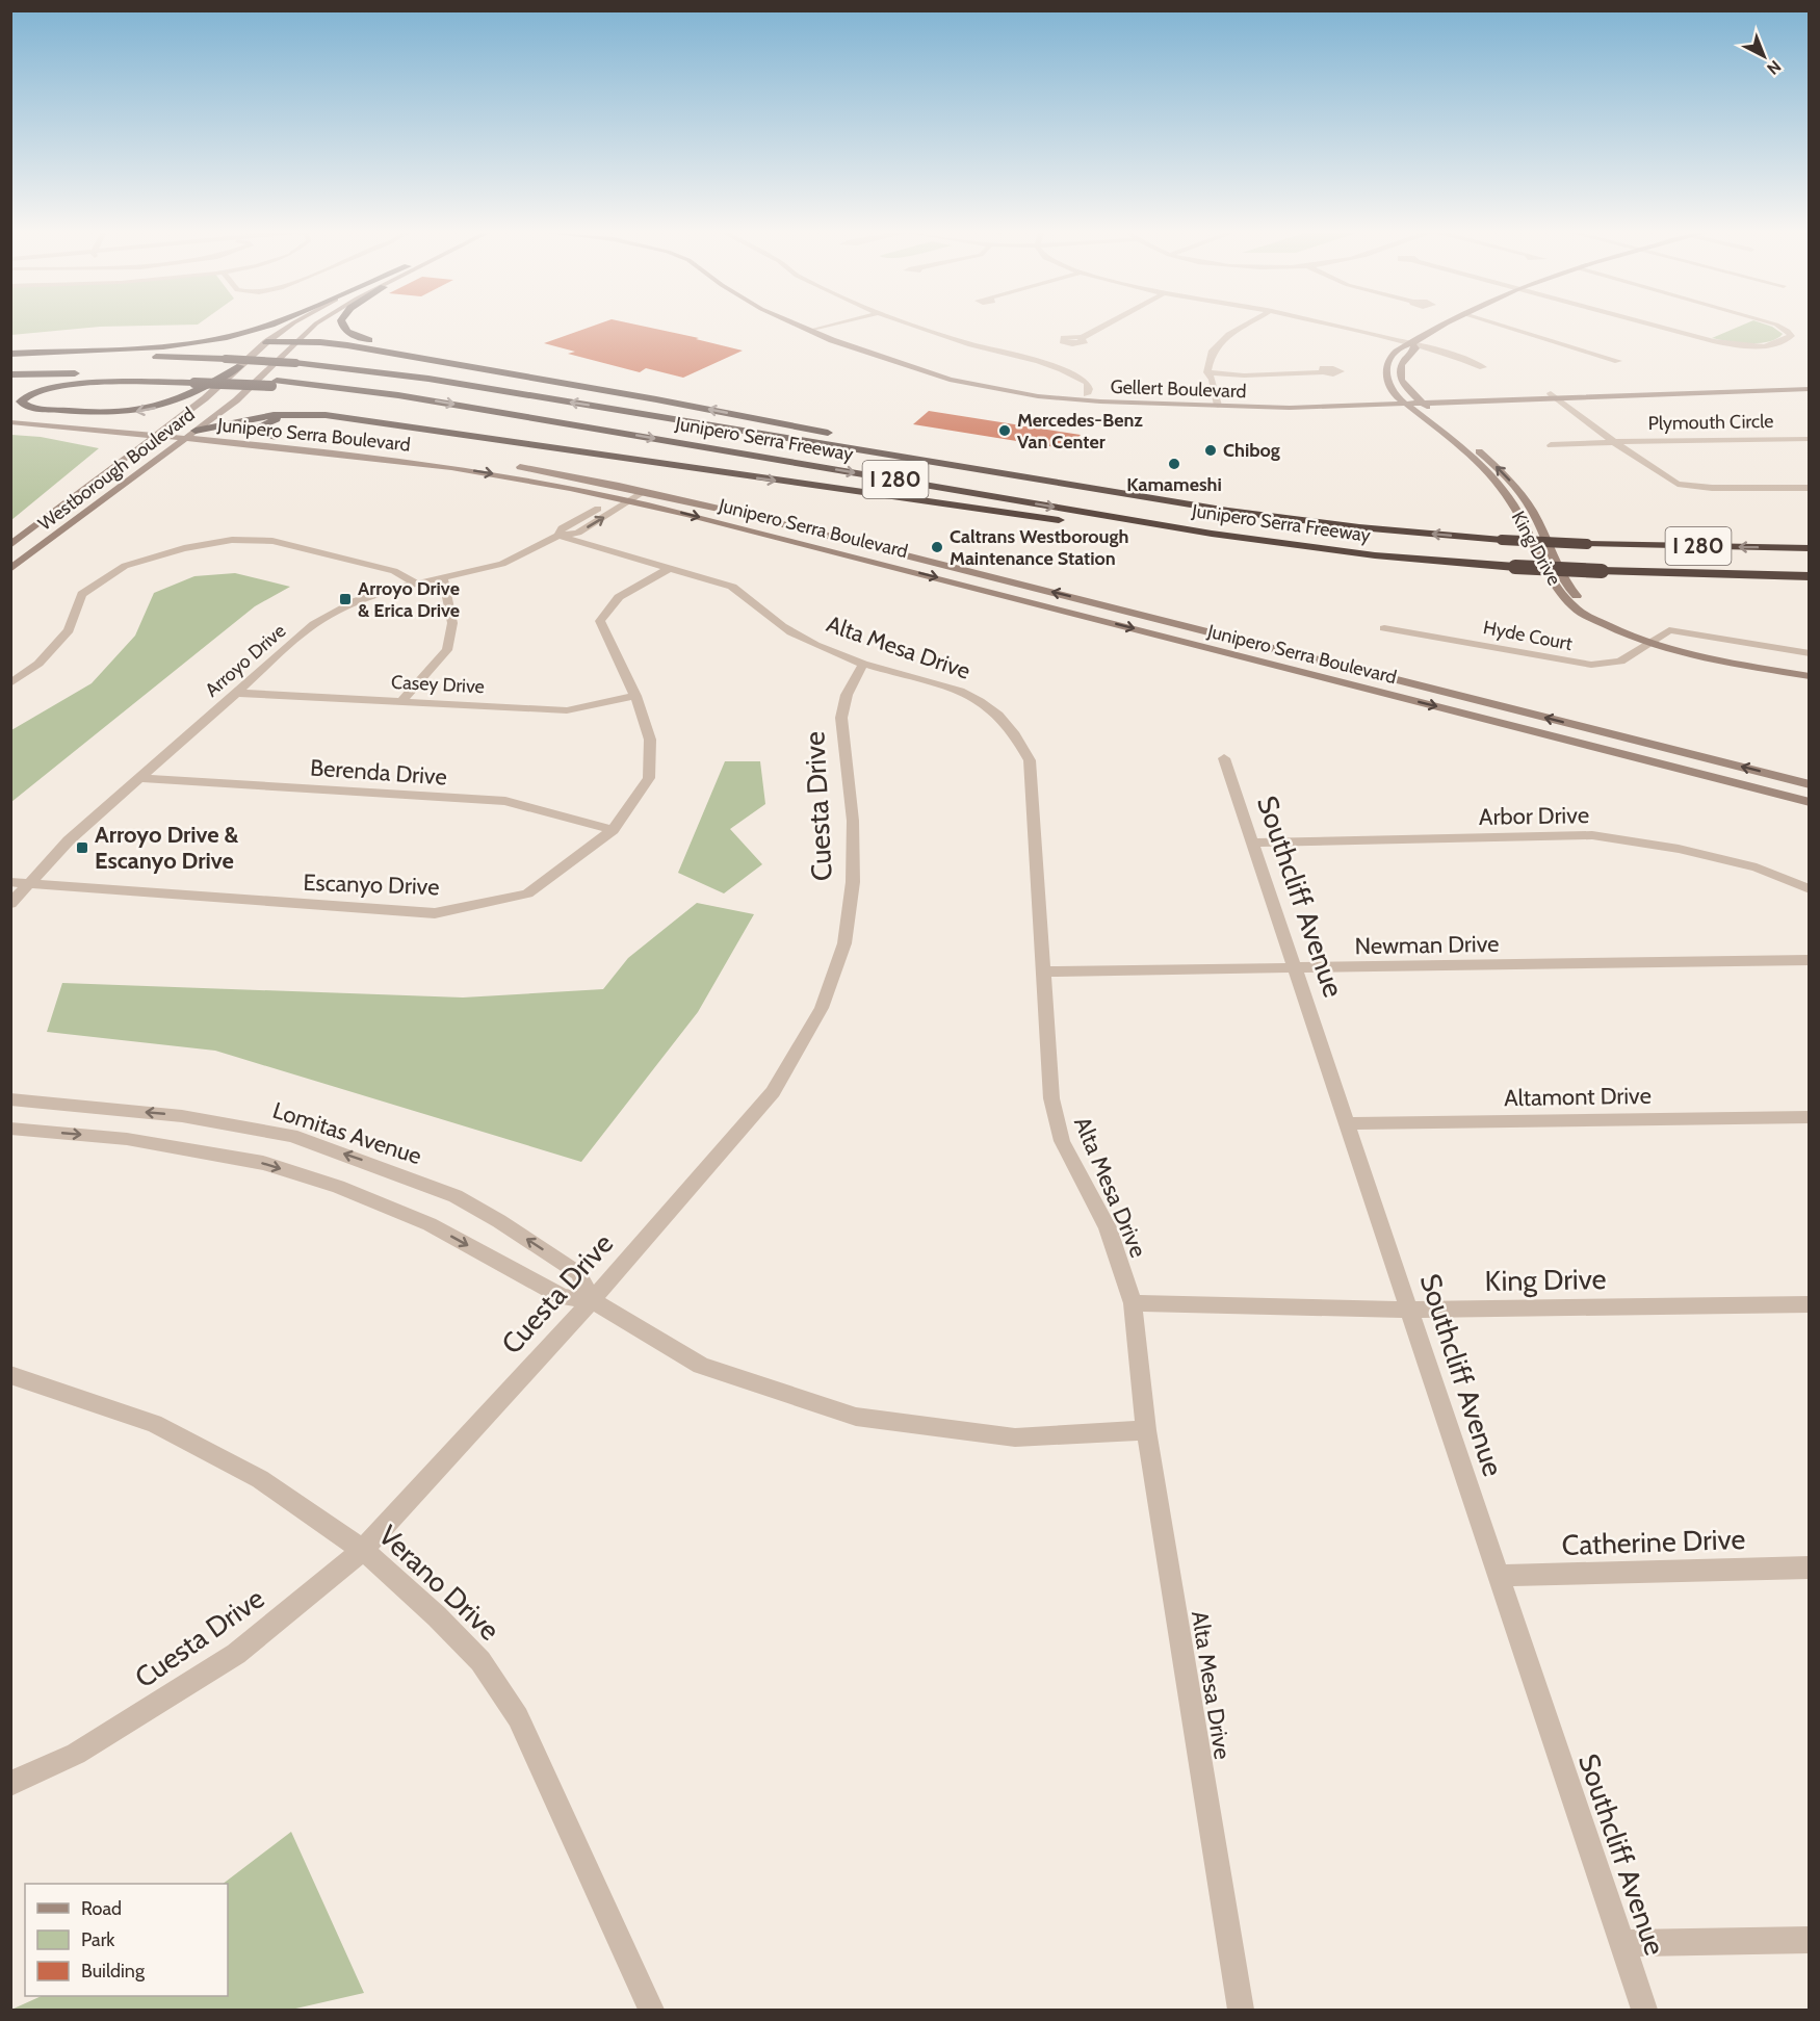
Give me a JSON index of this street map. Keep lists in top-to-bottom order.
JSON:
{
  "streets": {
    "highway": ["Junipero Serra Freeway", "I 280"],
    "main road": [
      "Gellert Boulevard",
      "Junipero Serra Boulevard",
      "Westborough Boulevard",
      "King Drive"
    ],
    "street": [
      "Plymouth Circle",
      "Hyde Court",
      "Alta Mesa Drive",
      "Arroyo Drive",
      "Casey Drive",
      "Berenda Drive",
      "Cuesta Drive",
      "Arbor Drive",
      "Escanyo Drive",
      "Southcliff Avenue",
      "Newman Drive",
      "Altamont Drive",
      "Lomitas Avenue",
      "Catherine Drive",
      "Verano Drive"
    ]
  },
  "crossings": [
    ["Gellert Boulevard", "Plymouth Circle"],
    ["Gellert Boulevard", "King Drive"],
    ["Junipero Serra Boulevard", "Westborough Boulevard"],
    ["Junipero Serra Boulevard", "Arroyo Drive"],
    ["King Drive", "Hyde Court"],
    ["King Drive", "Alta Mesa Drive"],
    ["King Drive", "Southcliff Avenue"],
    ["Alta Mesa Drive", "Arroyo Drive"],
    ["Alta Mesa Drive", "Cuesta Drive"],
    ["Alta Mesa Drive", "Escanyo Drive"],
    ["Alta Mesa Drive", "Newman Drive"],
    ["Arroyo Drive", "Casey Drive"],
    ["Arroyo Drive", "Berenda Drive"],
    ["Arroyo Drive", "Escanyo Drive"],
    ["Casey Drive", "Escanyo Drive"],
    ["Berenda Drive", "Escanyo Drive"],
    ["Cuesta Drive", "Lomitas Avenue"],
    ["Cuesta Drive", "Verano Drive"],
    ["Arbor Drive", "Southcliff Avenue"],
    ["Southcliff Avenue", "Newman Drive"],
    ["Southcliff Avenue", "Altamont Drive"],
    ["Southcliff Avenue", "Catherine Drive"]
  ],
  "places": {
    "other": [
      "Mercedes-Benz Van Center",
      "Chibog",
      "Kamameshi",
      "Caltrans Westborough Maintenance Station"
    ],
    "transit": ["Arroyo Drive & Erica Drive", "Arroyo Drive & Escanyo Drive"]
  },
  "legend": ["Road", "Park", "Building"],
  "north": "bottom right"
}
